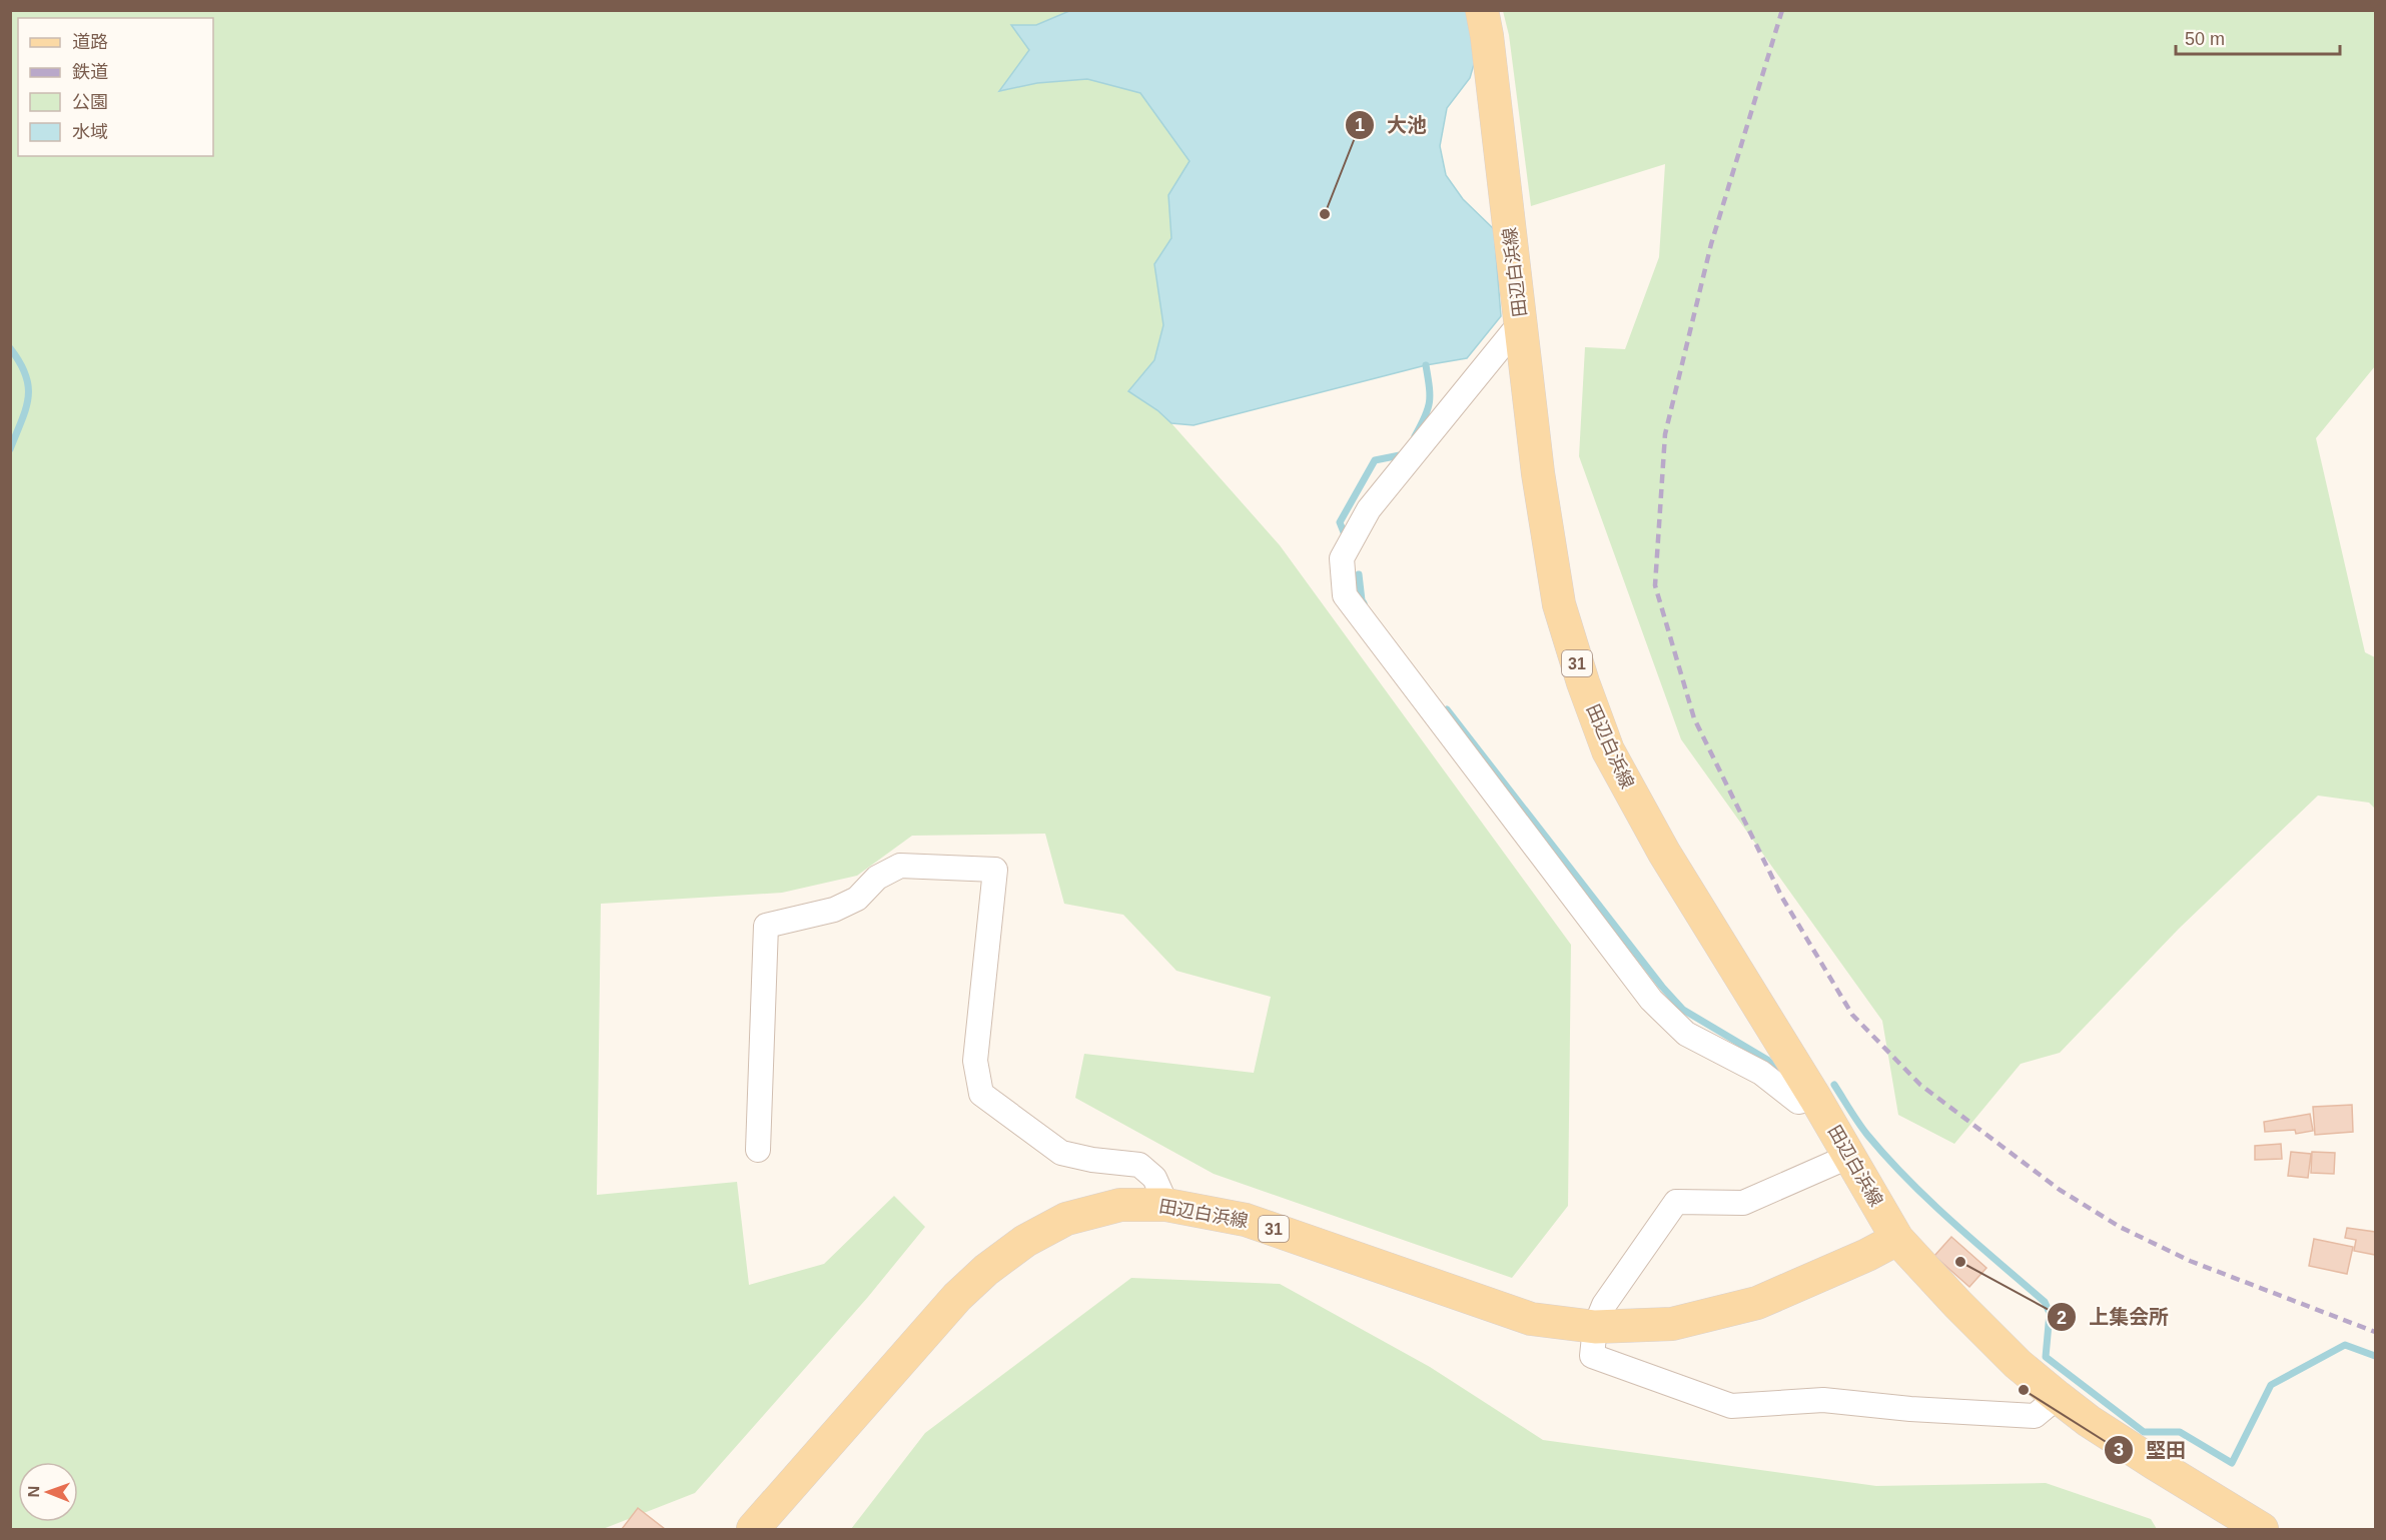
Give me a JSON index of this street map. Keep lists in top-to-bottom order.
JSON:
{
  "streets": {
    "main road": ["田辺白浜線", "31"]
  },
  "places": ["大池", "上集会所", "堅田"],
  "legend": [
    "道路",
    "鉄道",
    "公園",
    "水域"
  ],
  "scale_bar": "50 m",
  "north": "left"
}
